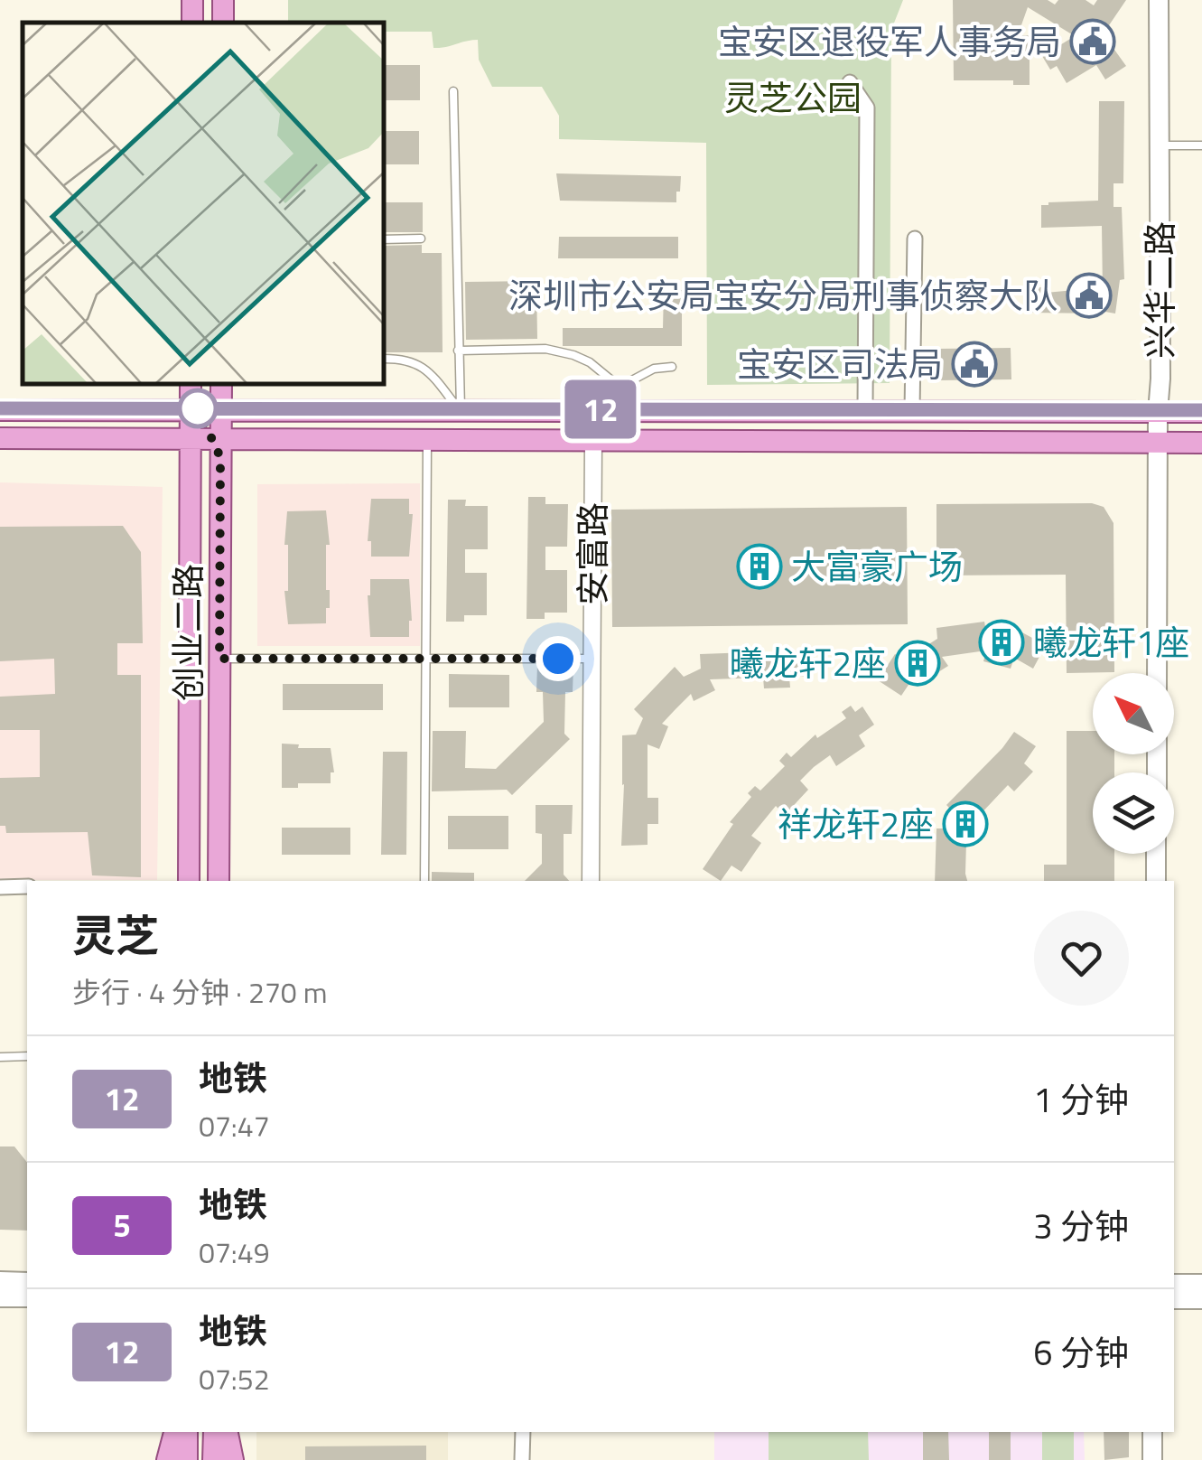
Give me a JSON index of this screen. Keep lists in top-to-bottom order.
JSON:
{
  "streets": {
    "main road": ["兴华二路", "创业二路"],
    "street": ["安富路"]
  },
  "parks": ["灵芝公园"],
  "places": {
    "public building": ["宝安区退役军人事务局", "深圳市公安局宝安分局刑事侦察大队", "宝安区司法局"],
    "building": [
      "大富豪广场",
      "曦龙轩1座",
      "曦龙轩2座",
      "祥龙轩2座"
    ]
  },
  "lines": ["metro line 12"],
  "north": "top left",
  "page": {
    "on_map": "12",
    "heading": ["灵芝", "步行 · 4 分钟 · 270 m"],
    "list": [
      {
        "mark": "12",
        "name": "地铁",
        "note": "07:47",
        "value": "1 分钟"
      },
      {
        "mark": "5",
        "name": "地铁",
        "note": "07:49",
        "value": "3 分钟"
      },
      {
        "mark": "12",
        "name": "地铁",
        "note": "07:52",
        "value": "6 分钟"
      }
    ]
  }
}
